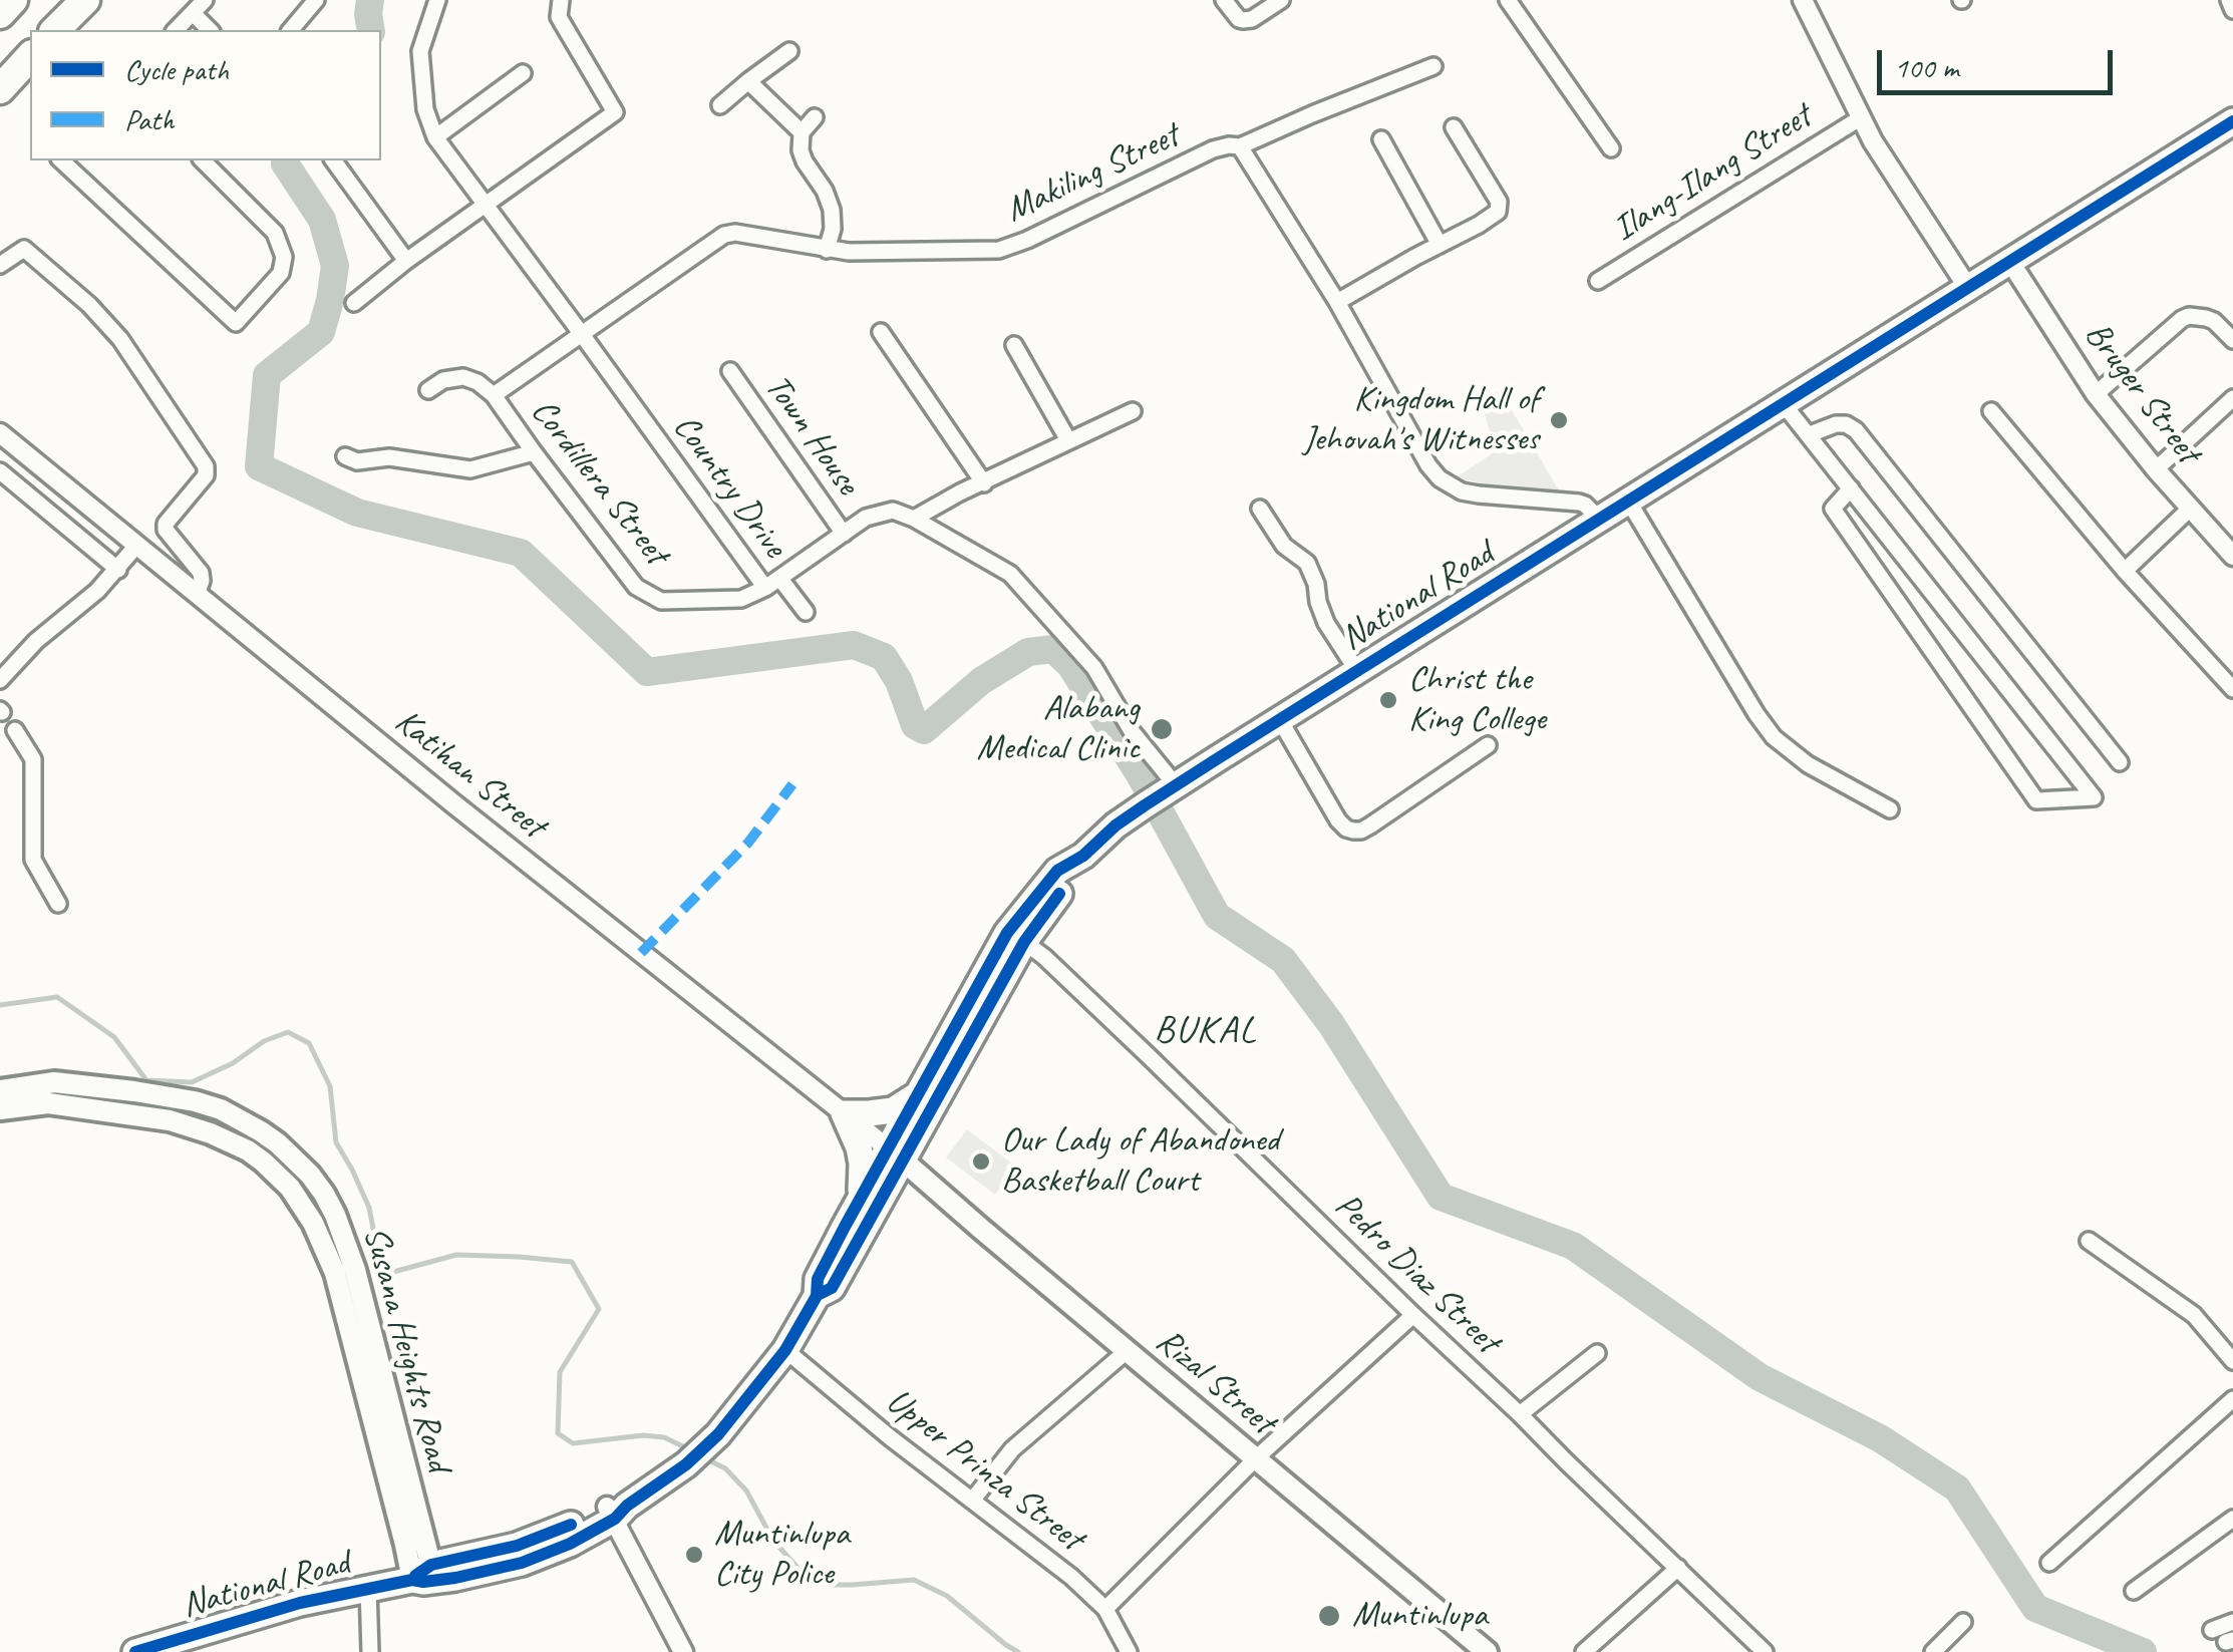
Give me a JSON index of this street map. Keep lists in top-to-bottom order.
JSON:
{
  "streets": {
    "highway": ["National Road"],
    "main road": ["Susana Heights Road", "Rizal Street"],
    "street": [
      "Makiling Street",
      "Ilang-Ilang Street",
      "Bruger Street",
      "Town House",
      "Cordillera Street",
      "Country Drive",
      "Katihan Street",
      "Pedro Diaz Street",
      "Upper Prinza Street"
    ]
  },
  "crossings": [
    ["Makiling Street", "Cordillera Street"],
    ["Makiling Street", "Country Drive"],
    ["Bruger Street", "National Road"],
    ["Town House", "Country Drive"],
    ["Cordillera Street", "Country Drive"],
    ["Country Drive", "National Road"],
    ["National Road", "Katihan Street"],
    ["National Road", "Pedro Diaz Street"],
    ["National Road", "Susana Heights Road"],
    ["National Road", "Rizal Street"],
    ["National Road", "Upper Prinza Street"],
    ["Katihan Street", "Rizal Street"]
  ],
  "districts": ["BUKAL"],
  "places": [
    "Kingdom Hall of Jehovah's Witnesses",
    "Christ the King College",
    "Alabang Medical Clinic",
    "Our Lady of Abandoned Basketball Court",
    "Muntinlupa City Police",
    "Muntinlupa"
  ],
  "legend": ["Cycle path", "Path"],
  "scale_bar": "100 m"
}
